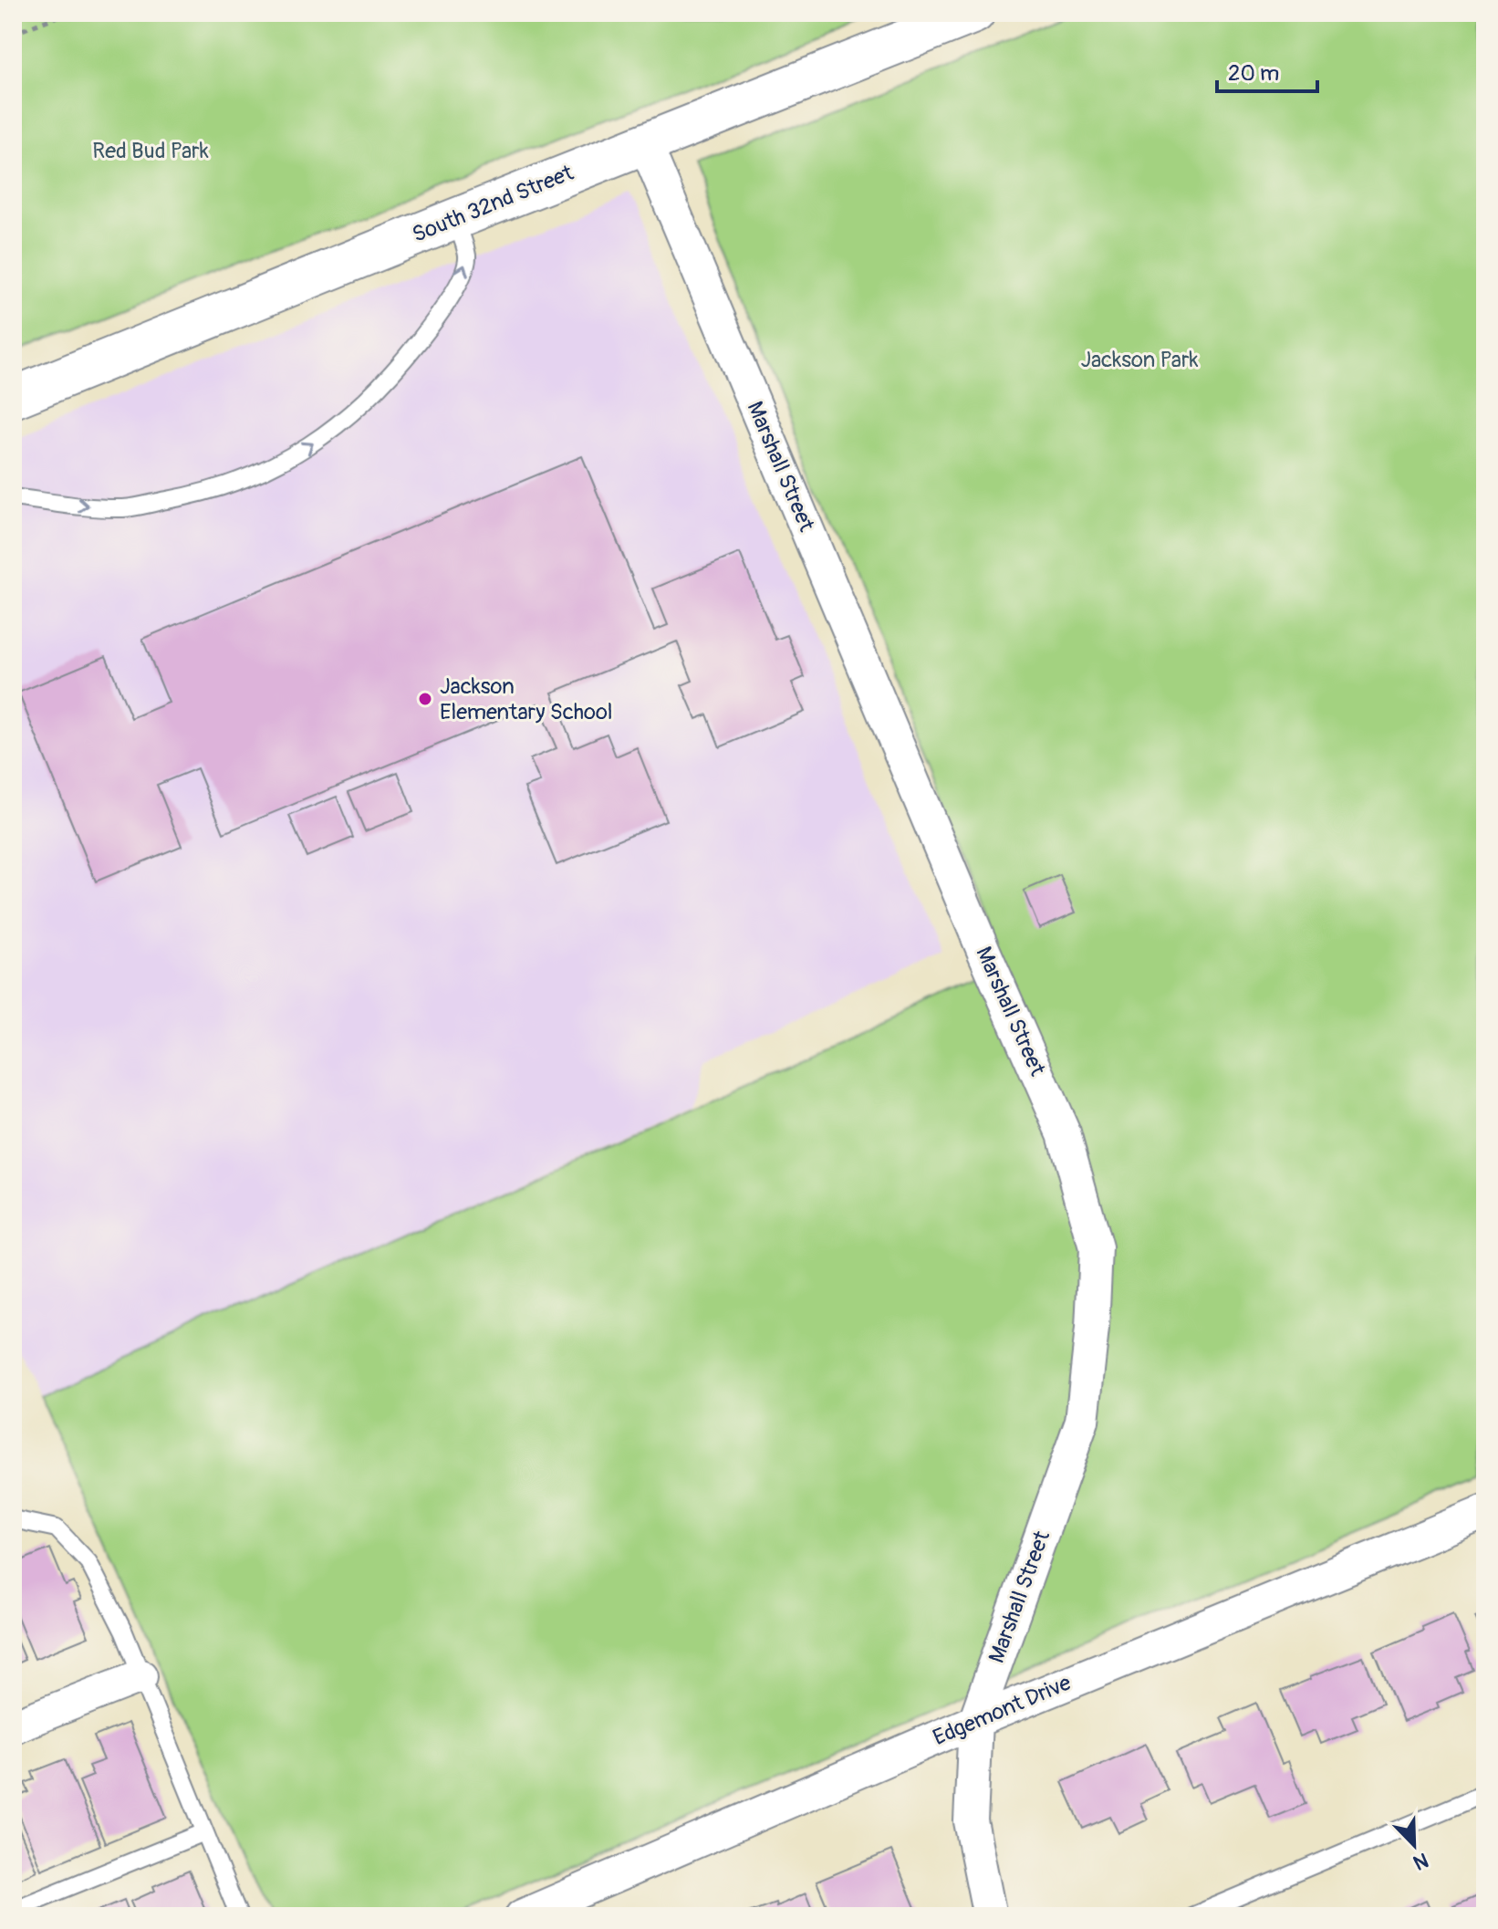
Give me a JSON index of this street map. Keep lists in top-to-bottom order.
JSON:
{
  "streets": {
    "street": ["South 32nd Street", "Marshall Street", "Edgemont Drive"]
  },
  "crossings": [
    ["South 32nd Street", "Marshall Street"],
    ["Marshall Street", "Edgemont Drive"]
  ],
  "parks": ["Red Bud Park", "Jackson Park"],
  "places": ["Jackson Elementary School"],
  "scale_bar": "20 m",
  "north": "bottom right"
}
